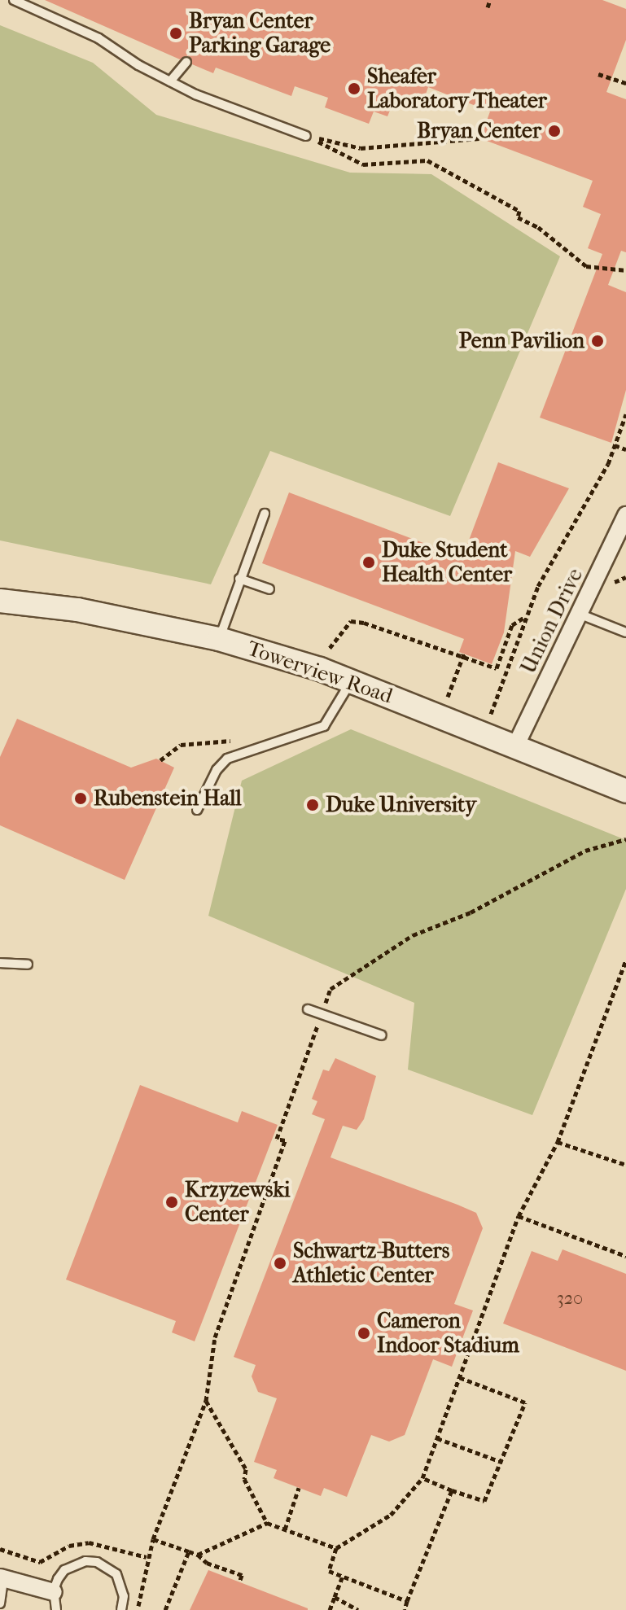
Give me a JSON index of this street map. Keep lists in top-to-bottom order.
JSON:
{
  "streets": {
    "street": ["Union Drive", "Towerview Road"]
  },
  "crossings": [
    ["Union Drive", "Towerview Road"]
  ],
  "places": [
    "Bryan Center Parking Garage",
    "Sheafer Laboratory Theater",
    "Bryan Center",
    "Penn Pavilion",
    "Duke Student Health Center",
    "Rubenstein Hall",
    "Duke University",
    "Krzyzewski Center",
    "Schwartz-Butters Athletic Center",
    "Cameron Indoor Stadium"
  ],
  "house_numbers": ["320"]
}
